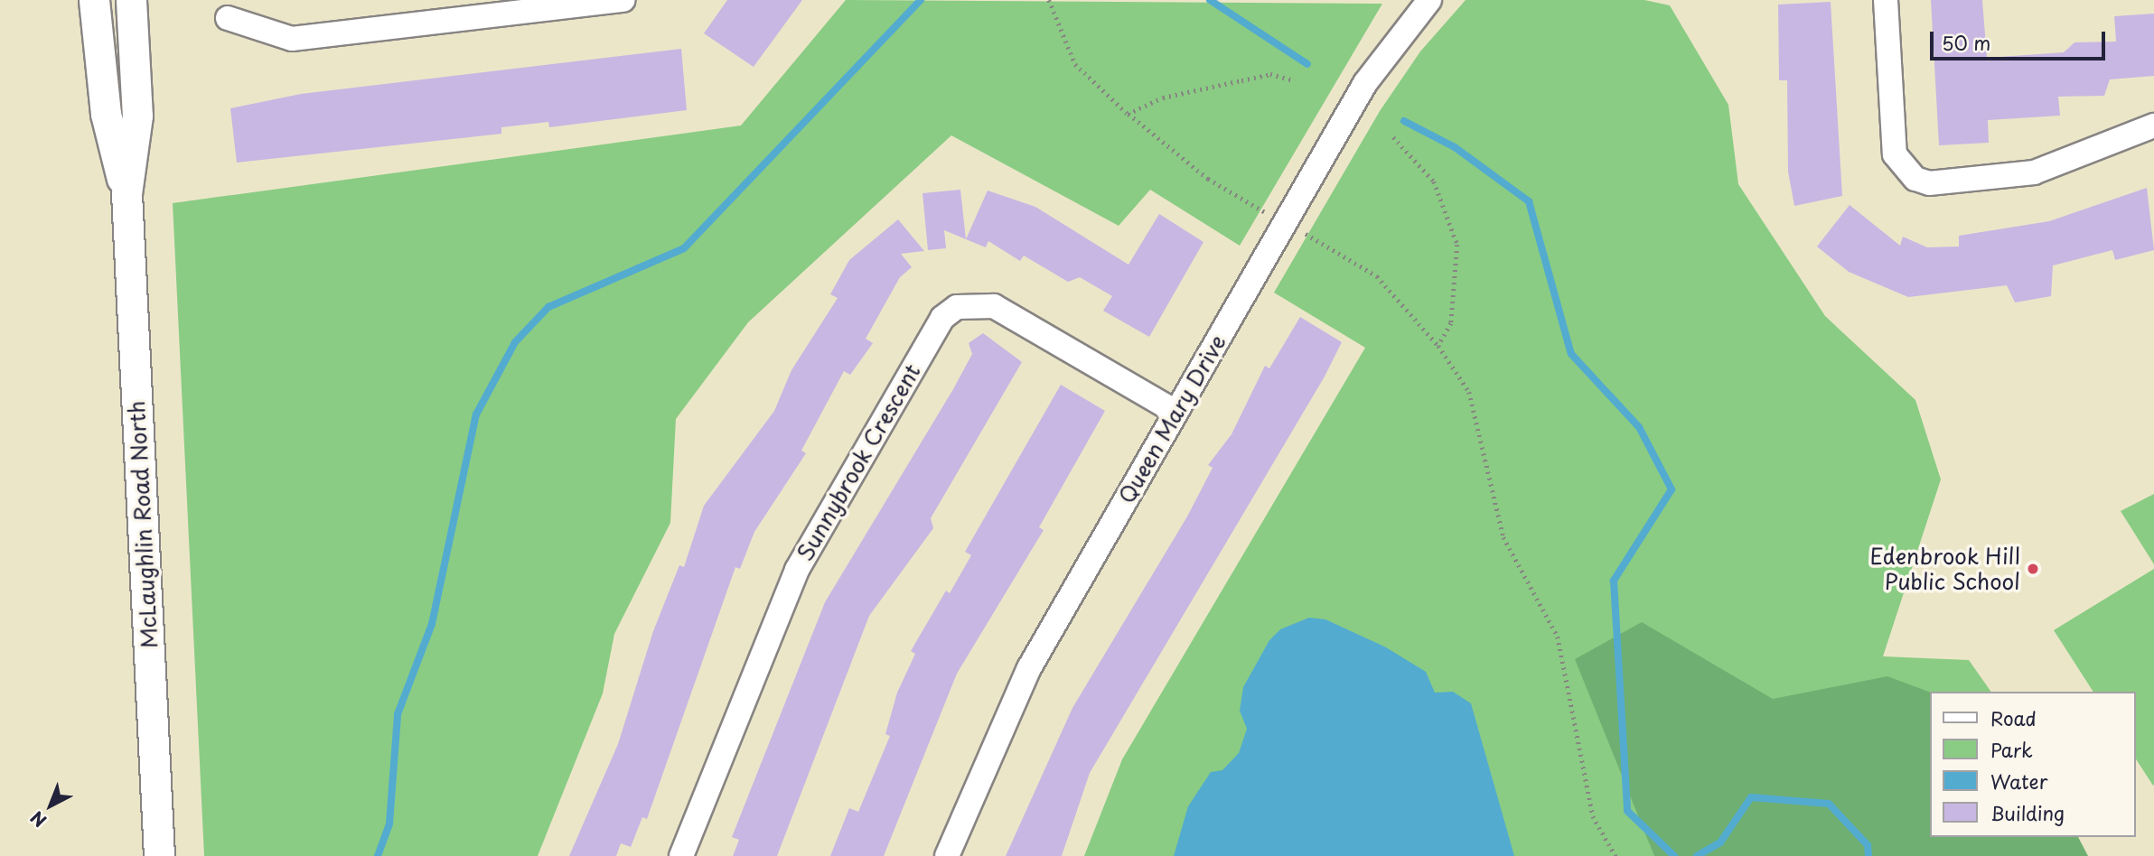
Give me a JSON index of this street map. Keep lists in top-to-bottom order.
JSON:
{
  "streets": {
    "main road": ["McLaughlin Road North"],
    "street": ["Queen Mary Drive", "Sunnybrook Crescent"]
  },
  "crossings": [
    ["Queen Mary Drive", "Sunnybrook Crescent"]
  ],
  "places": ["Edenbrook Hill Public School"],
  "legend": [
    "Road",
    "Park",
    "Water",
    "Building"
  ],
  "scale_bar": "50 m",
  "north": "bottom left"
}
